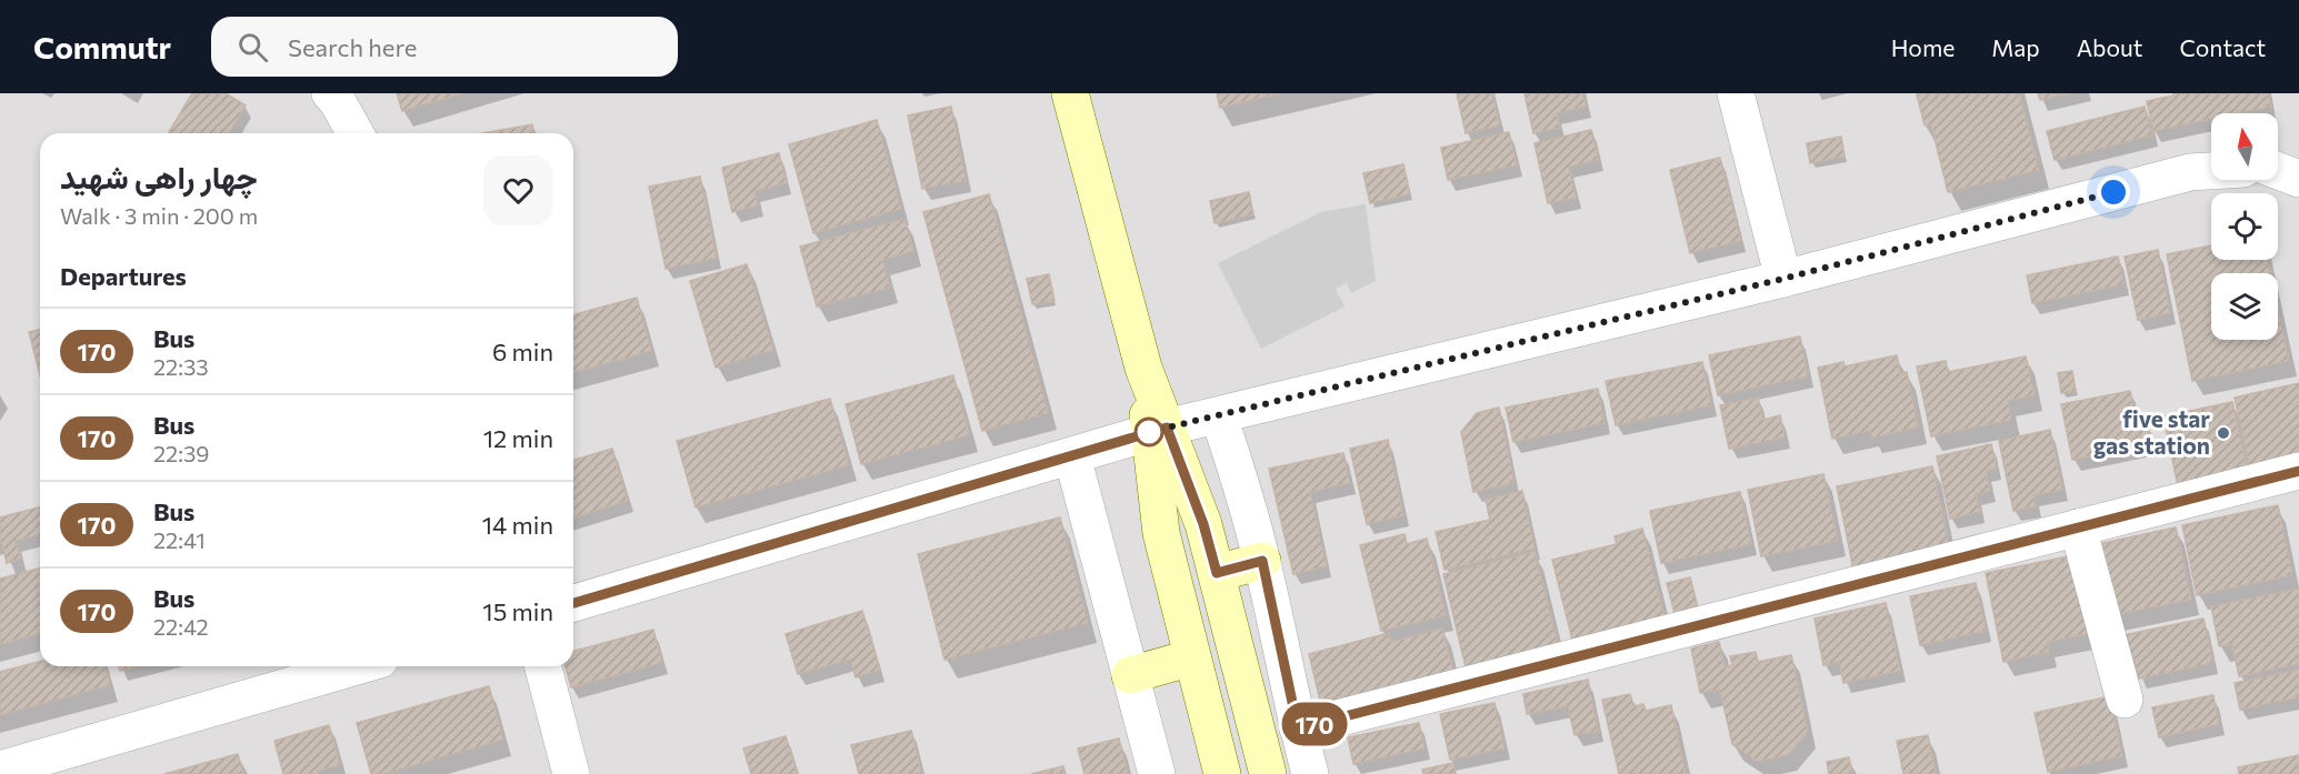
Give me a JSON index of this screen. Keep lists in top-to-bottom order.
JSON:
{
  "places": ["five star gas station"],
  "lines": ["bus line 170"],
  "north": "top",
  "page": {
    "header": "Commutr",
    "search": "Search here",
    "nav": [
      "Home",
      "Map",
      "About",
      "Contact"
    ],
    "on_map": "170",
    "heading": [
      ["چهار راهی شهید", "Walk · 3 min · 200 m"],
      "Departures"
    ],
    "list": [
      {
        "mark": "170",
        "name": "Bus",
        "note": "22:33",
        "value": "6 min"
      },
      {
        "mark": "170",
        "name": "Bus",
        "note": "22:39",
        "value": "12 min"
      },
      {
        "mark": "170",
        "name": "Bus",
        "note": "22:41",
        "value": "14 min"
      },
      {
        "mark": "170",
        "name": "Bus",
        "note": "22:42",
        "value": "15 min"
      }
    ]
  }
}
